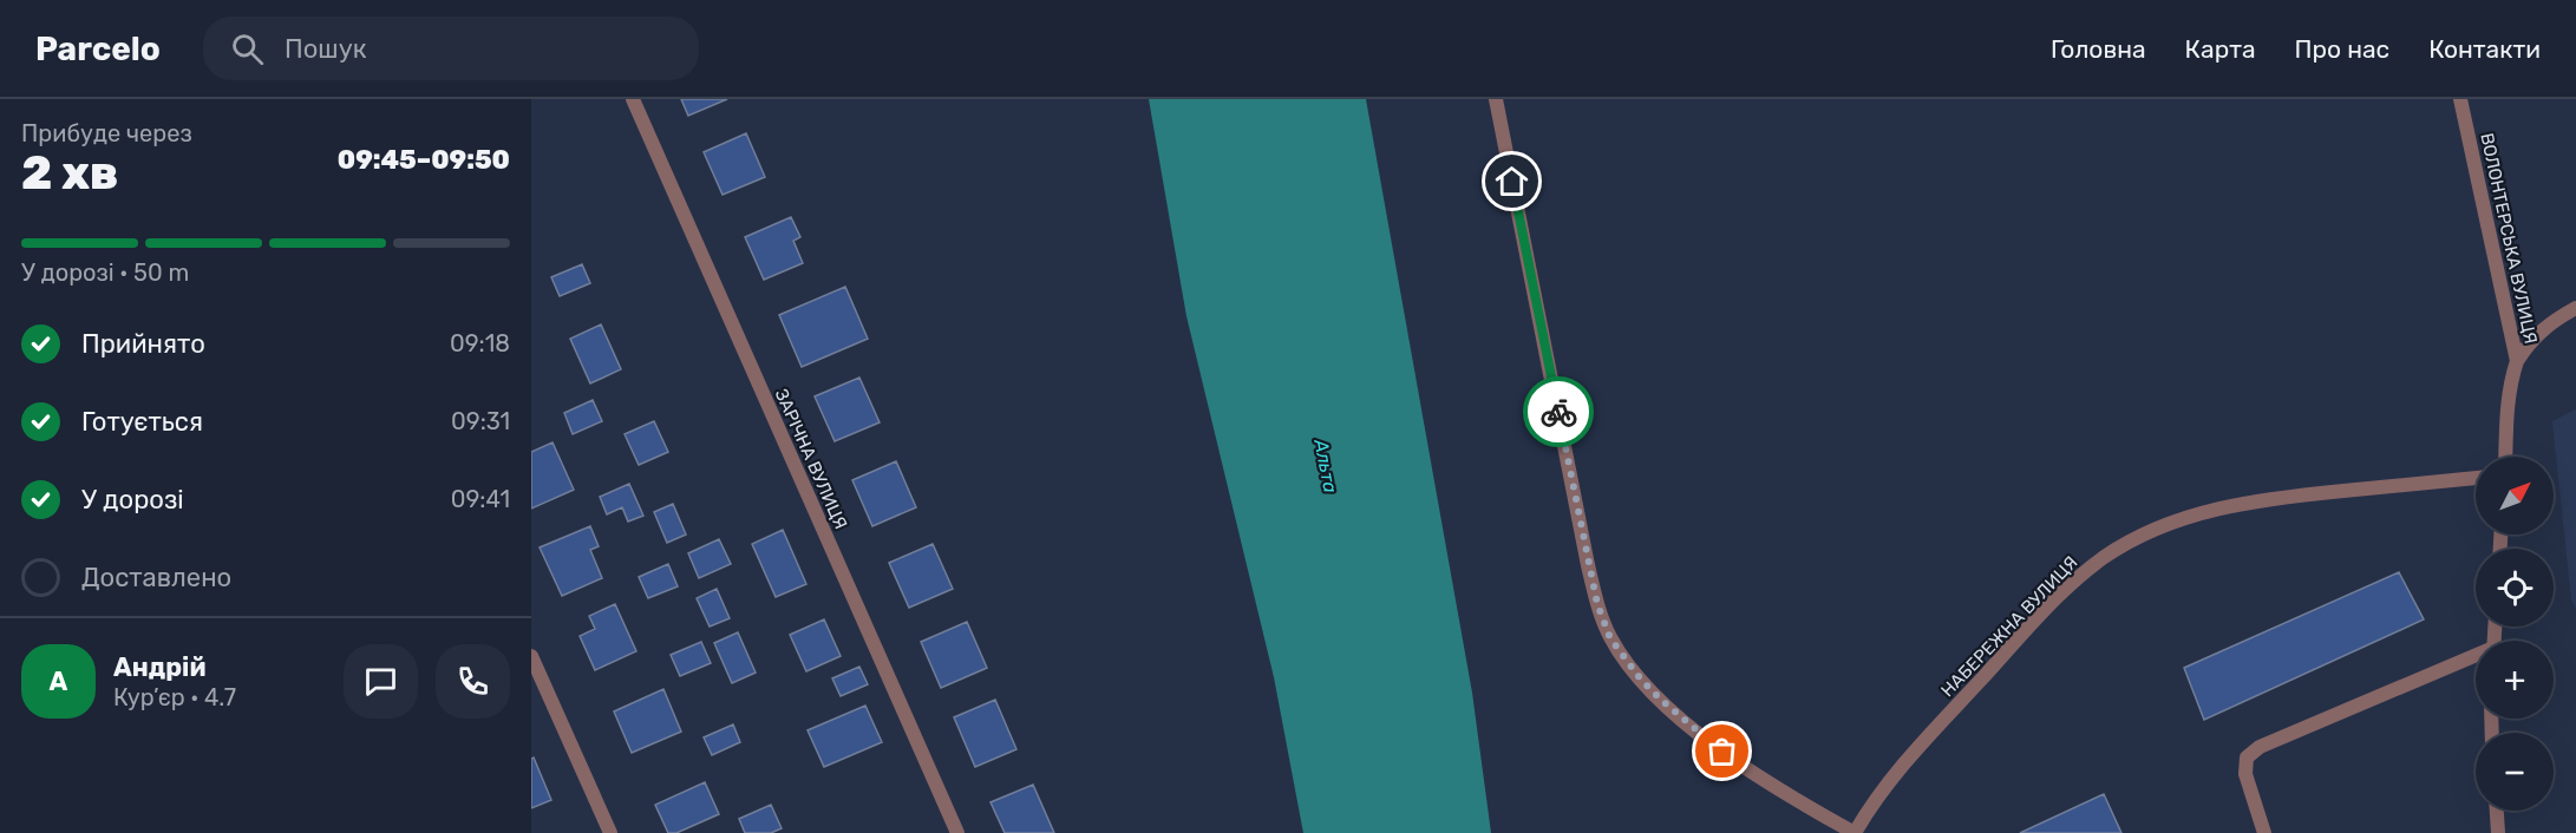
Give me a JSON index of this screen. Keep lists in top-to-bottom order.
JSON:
{
  "streets": {
    "street": ["ВОЛОНТЕРСЬКА ВУЛИЦЯ", "ЗАРІЧНА ВУЛИЦЯ", "НАБЕРЕЖНА ВУЛИЦЯ"]
  },
  "water": ["Альта"],
  "north": "top right",
  "page": {
    "header": "Parcelo",
    "search": "Пошук",
    "nav": [
      "Головна",
      "Карта",
      "Про нас",
      "Контакти"
    ],
    "heading": ["2 хв", "Прибуде через", "09:45–09:50"],
    "panel": ["Андрій", "Кур’єр · 4.7"],
    "bar": "У дорозі · 50 m",
    "list": [
      ["Прийнято", "09:18"],
      ["Готується", "09:31"],
      ["У дорозі", "09:41"],
      "Доставлено"
    ],
    "map_buttons": ["+", "−"],
    "round": "А"
  }
}
